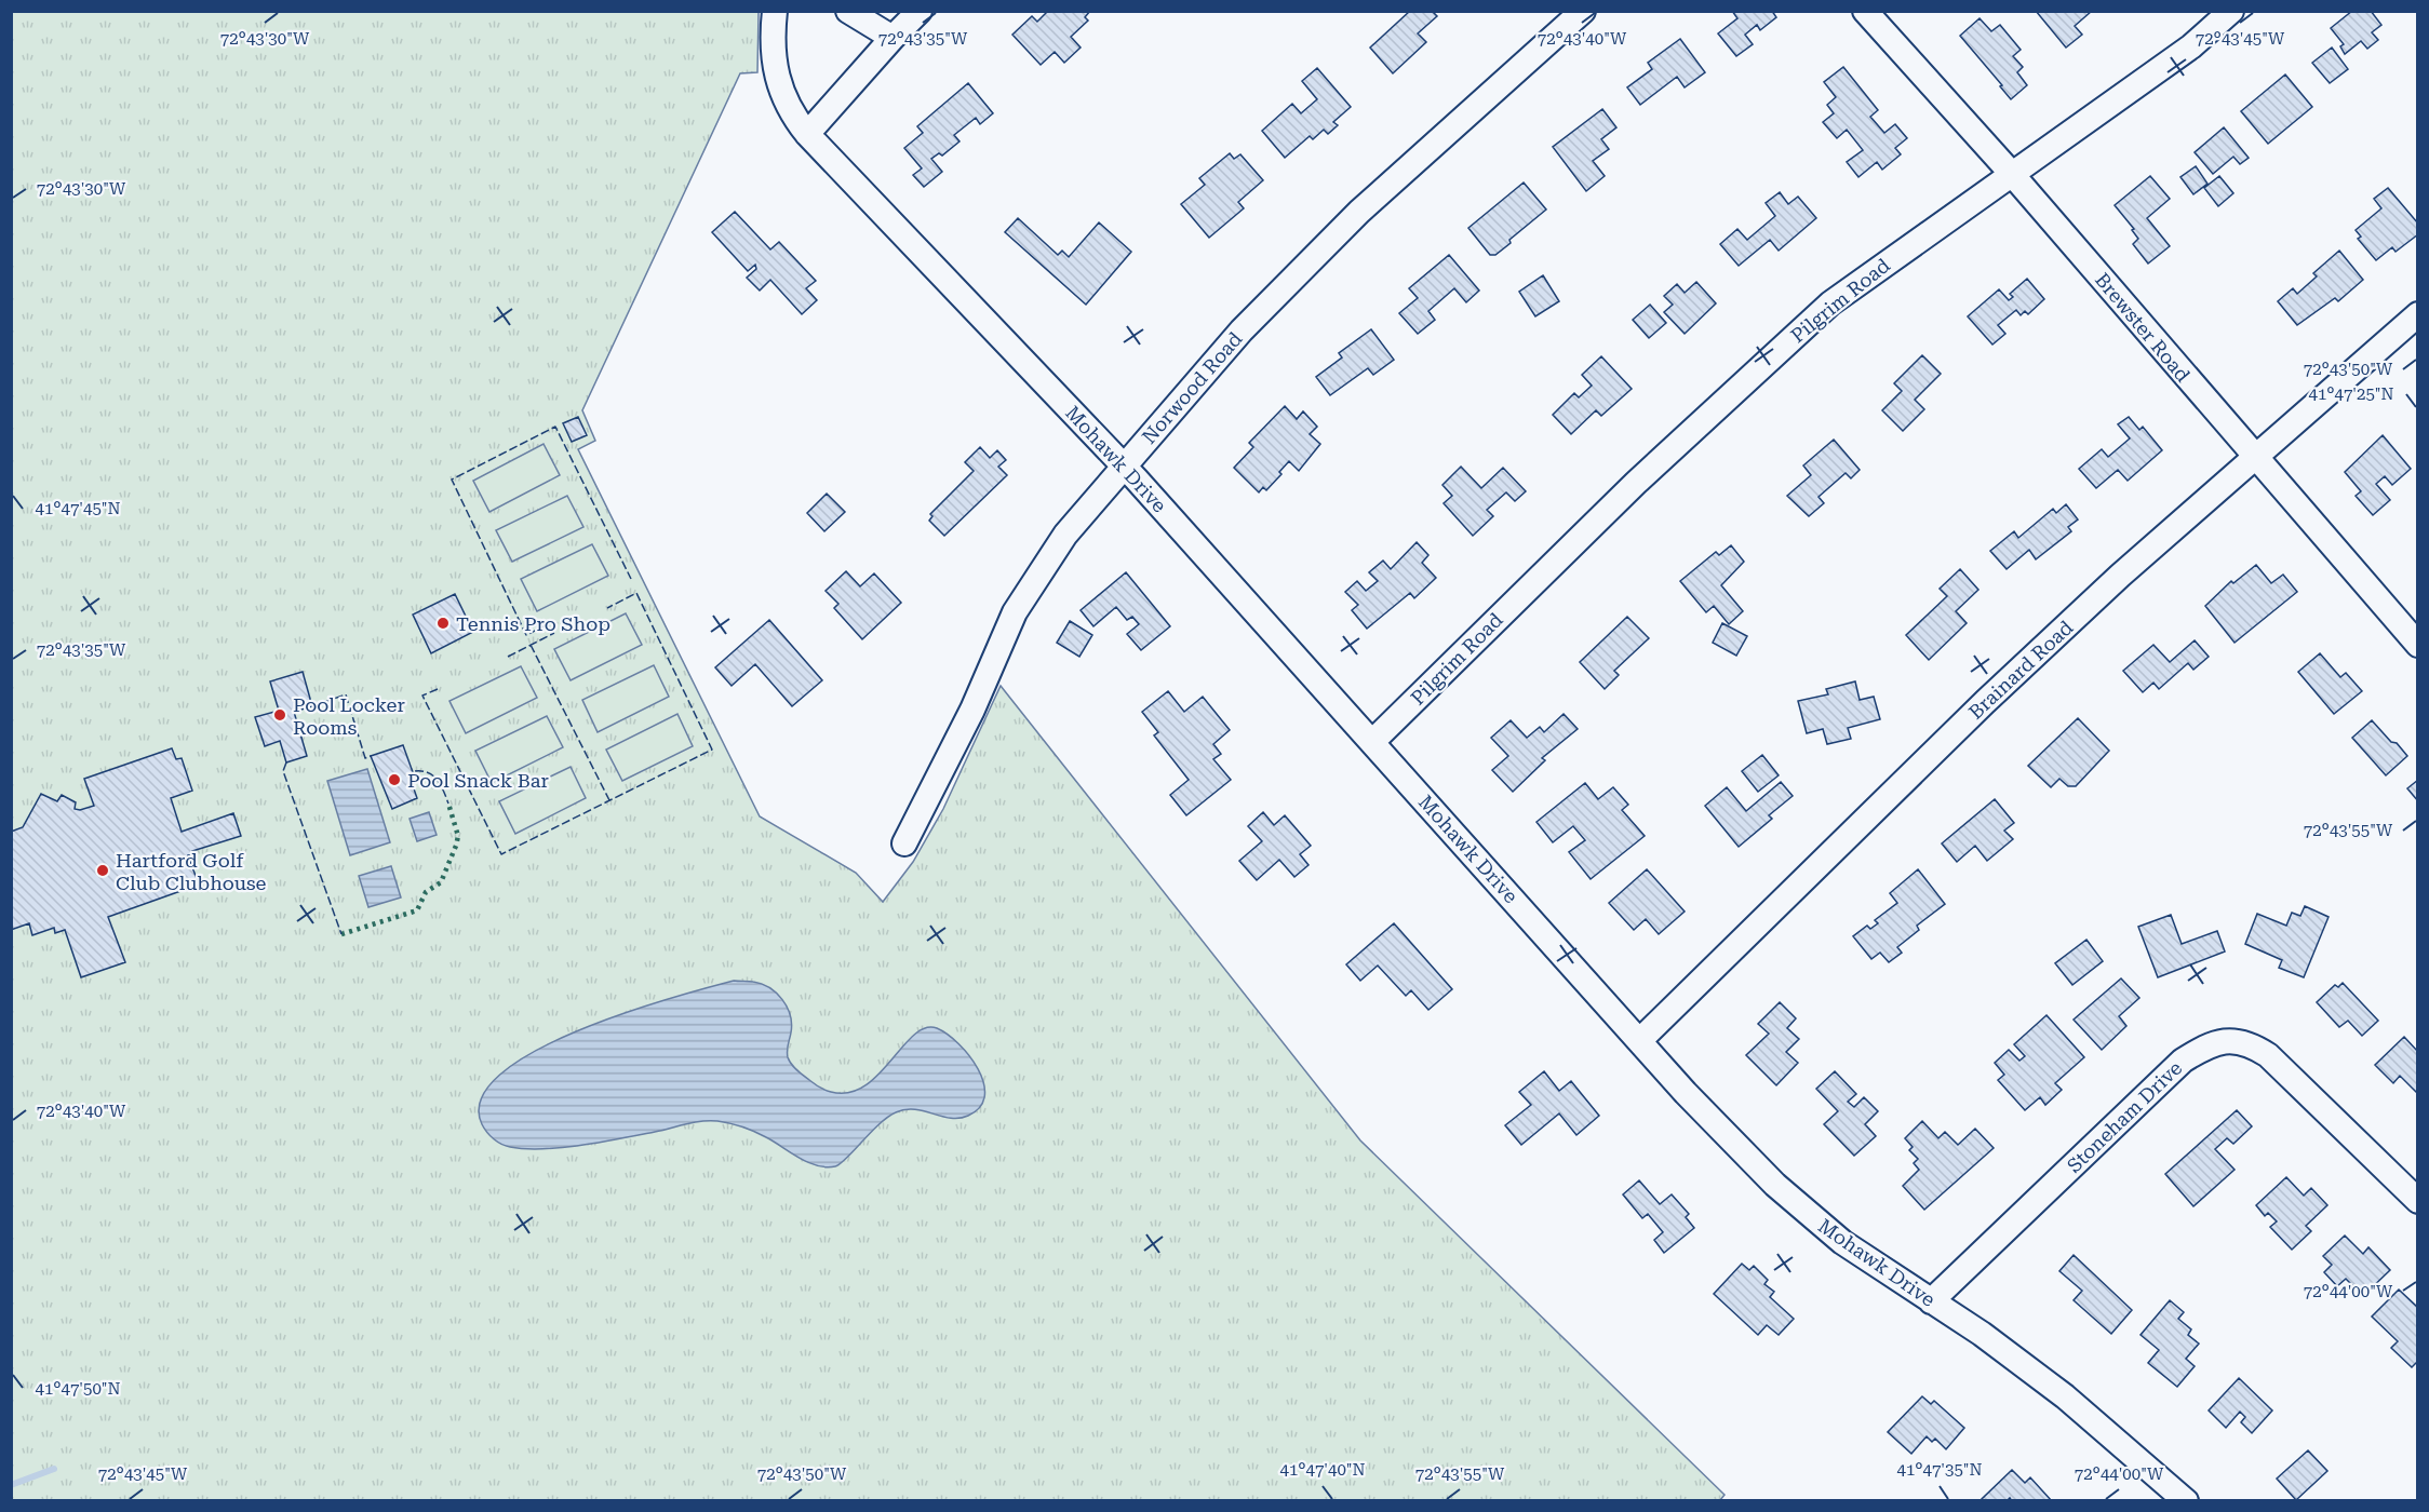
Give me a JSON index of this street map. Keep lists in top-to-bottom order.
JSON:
{
  "streets": {
    "street": [
      "Pilgrim Road",
      "Brewster Road",
      "Norwood Road",
      "Mohawk Drive",
      "Brainard Road",
      "Stoneham Drive"
    ]
  },
  "crossings": [
    ["Pilgrim Road", "Brewster Road"],
    ["Pilgrim Road", "Mohawk Drive"],
    ["Brewster Road", "Brainard Road"],
    ["Norwood Road", "Mohawk Drive"],
    ["Mohawk Drive", "Brainard Road"],
    ["Mohawk Drive", "Stoneham Drive"]
  ],
  "places": [
    "Tennis Pro Shop",
    "Pool Locker Rooms",
    "Pool Snack Bar",
    "Hartford Golf Club Clubhouse"
  ],
  "coordinates": [
    "72°43'30\"W",
    "72°43'35\"W",
    "72°43'40\"W",
    "72°43'45\"W",
    "72°43'50\"W",
    "41°47'25\"N",
    "41°47'45\"N",
    "72°43'55\"W",
    "72°44'00\"W",
    "41°47'50\"N",
    "41°47'40\"N",
    "41°47'35\"N"
  ]
}
